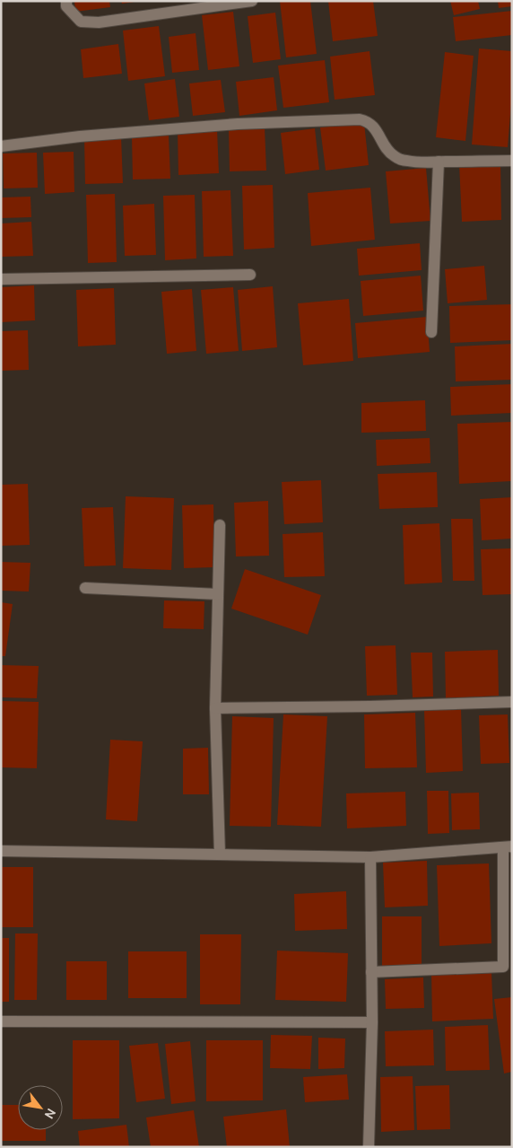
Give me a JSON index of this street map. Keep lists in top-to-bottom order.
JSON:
{
  "north": "bottom right"
}
